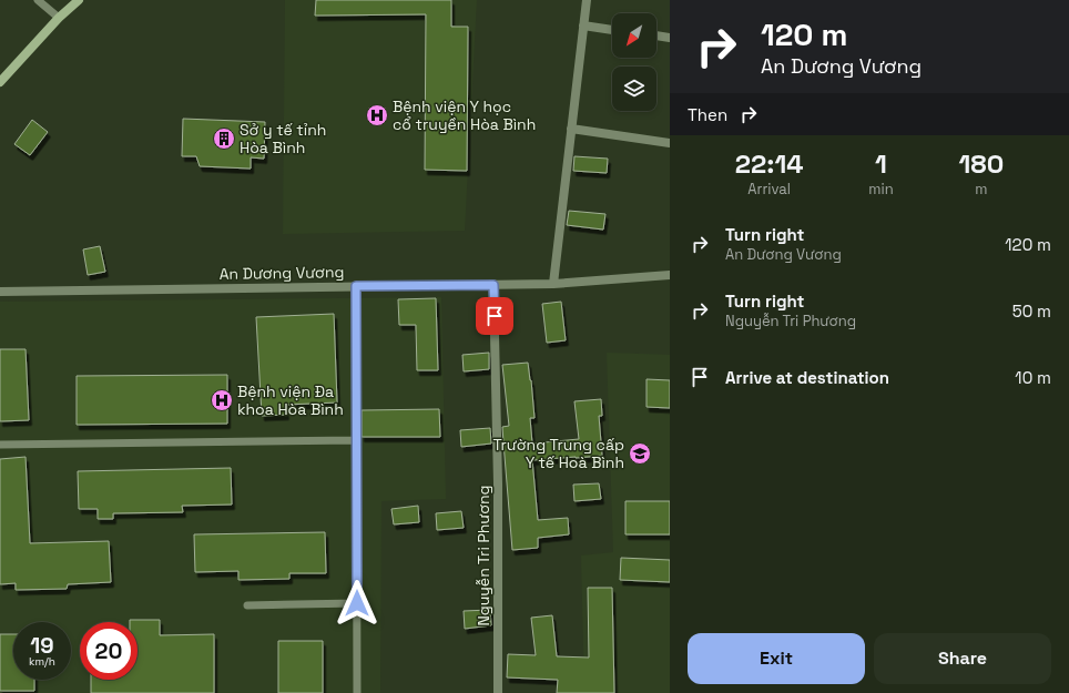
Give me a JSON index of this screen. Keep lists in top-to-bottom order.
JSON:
{
  "streets": {
    "street": ["An Dương Vương", "Nguyễn Tri Phương"]
  },
  "crossings": [
    ["An Dương Vương", "Nguyễn Tri Phương"]
  ],
  "places": {
    "hospital": ["Bệnh viện Y học cổ truyền Hòa Bình", "Bệnh viện Đa khoa Hòa Bình"],
    "building": ["Sở y tế tỉnh Hòa Bình"],
    "school or university": ["Trường Trung cấp Y tế Hoà Bình"]
  },
  "north": "bottom left",
  "page": {
    "turn": ["120 m", "An Dương Vương"],
    "then": "Then",
    "eta": [
      "22:14",
      "Arrival",
      "1",
      "min",
      "180",
      "m"
    ],
    "list": [
      {
        "name": "Turn right",
        "note": "An Dương Vương",
        "value": "120 m"
      },
      {
        "name": "Turn right",
        "note": "Nguyễn Tri Phương",
        "value": "50 m"
      },
      {
        "name": "Arrive at destination",
        "value": "10 m"
      }
    ],
    "speed": "19 km/h",
    "limit": "20",
    "buttons": ["Exit", "Share"]
  }
}
